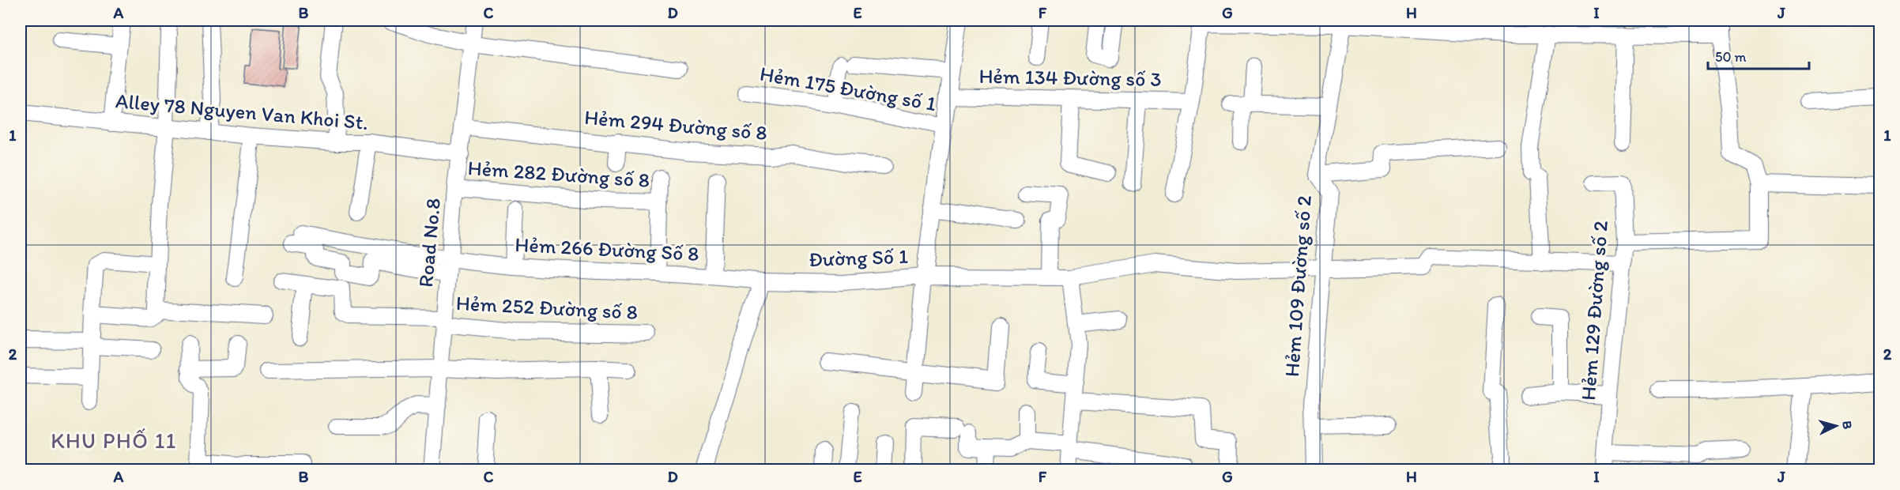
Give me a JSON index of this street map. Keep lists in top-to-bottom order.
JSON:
{
  "streets": {
    "street": [
      "Hẻm 134 Đường số 3",
      "Hẻm 175 Đường số 1",
      "Alley 78 Nguyen Van Khoi St.",
      "Hẻm 294 Đường số 8",
      "Hẻm 282 Đường số 8",
      "Road No.8",
      "Hẻm 266 Đường Số 8",
      "Đường Số 1",
      "Hẻm 109 Đường số 2",
      "Hẻm 252 Đường số 8",
      "Hẻm 129 Đường số 2"
    ]
  },
  "crossings": [
    ["Hẻm 134 Đường số 3", "Đường Số 1"],
    ["Hẻm 175 Đường số 1", "Đường Số 1"],
    ["Alley 78 Nguyen Van Khoi St.", "Road No.8"],
    ["Hẻm 294 Đường số 8", "Road No.8"],
    ["Hẻm 282 Đường số 8", "Road No.8"],
    ["Road No.8", "Hẻm 266 Đường Số 8"],
    ["Road No.8", "Hẻm 252 Đường số 8"],
    ["Hẻm 266 Đường Số 8", "Đường Số 1"]
  ],
  "districts": ["KHU PHỐ 11"],
  "scale_bar": "50 m",
  "north": "right",
  "grid": {
    "columns": [
      "A",
      "B",
      "C",
      "D",
      "E",
      "F",
      "G",
      "H",
      "I",
      "J"
    ],
    "rows": ["1", "2"]
  }
}
